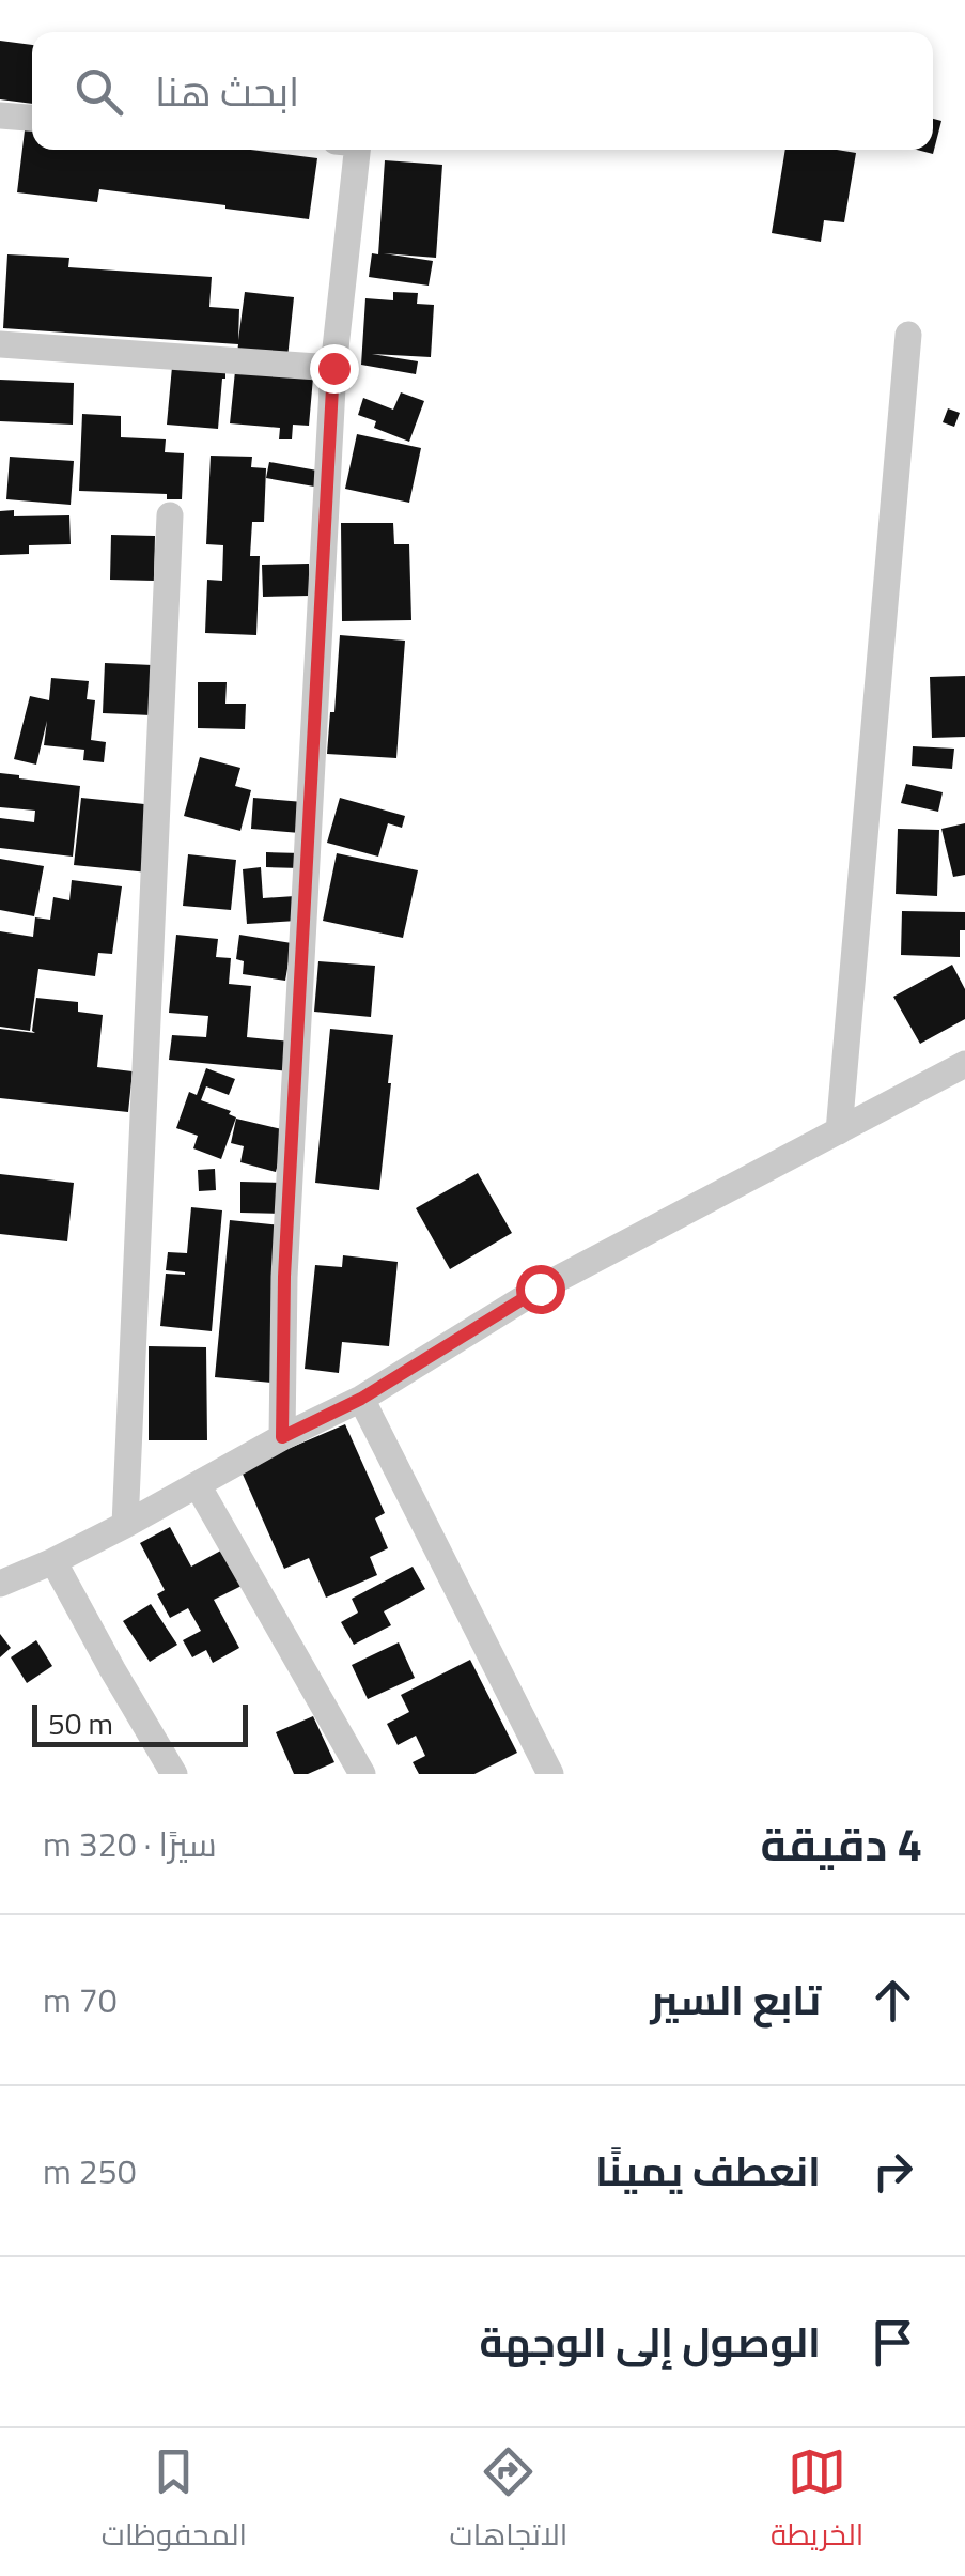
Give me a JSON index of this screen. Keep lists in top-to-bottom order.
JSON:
{
  "scale_bar": "50 m",
  "page": {
    "search": "ابحث هنا",
    "scale": "50 m",
    "heading": ["4 دقيقة", "سيرًا · 320 m"],
    "list": [
      ["تابع السير", "70 m"],
      ["انعطف يمينًا", "250 m"],
      "الوصول إلى الوجهة"
    ],
    "nav": ["الخريطة", "الاتجاهات", "المحفوظات"]
  }
}
